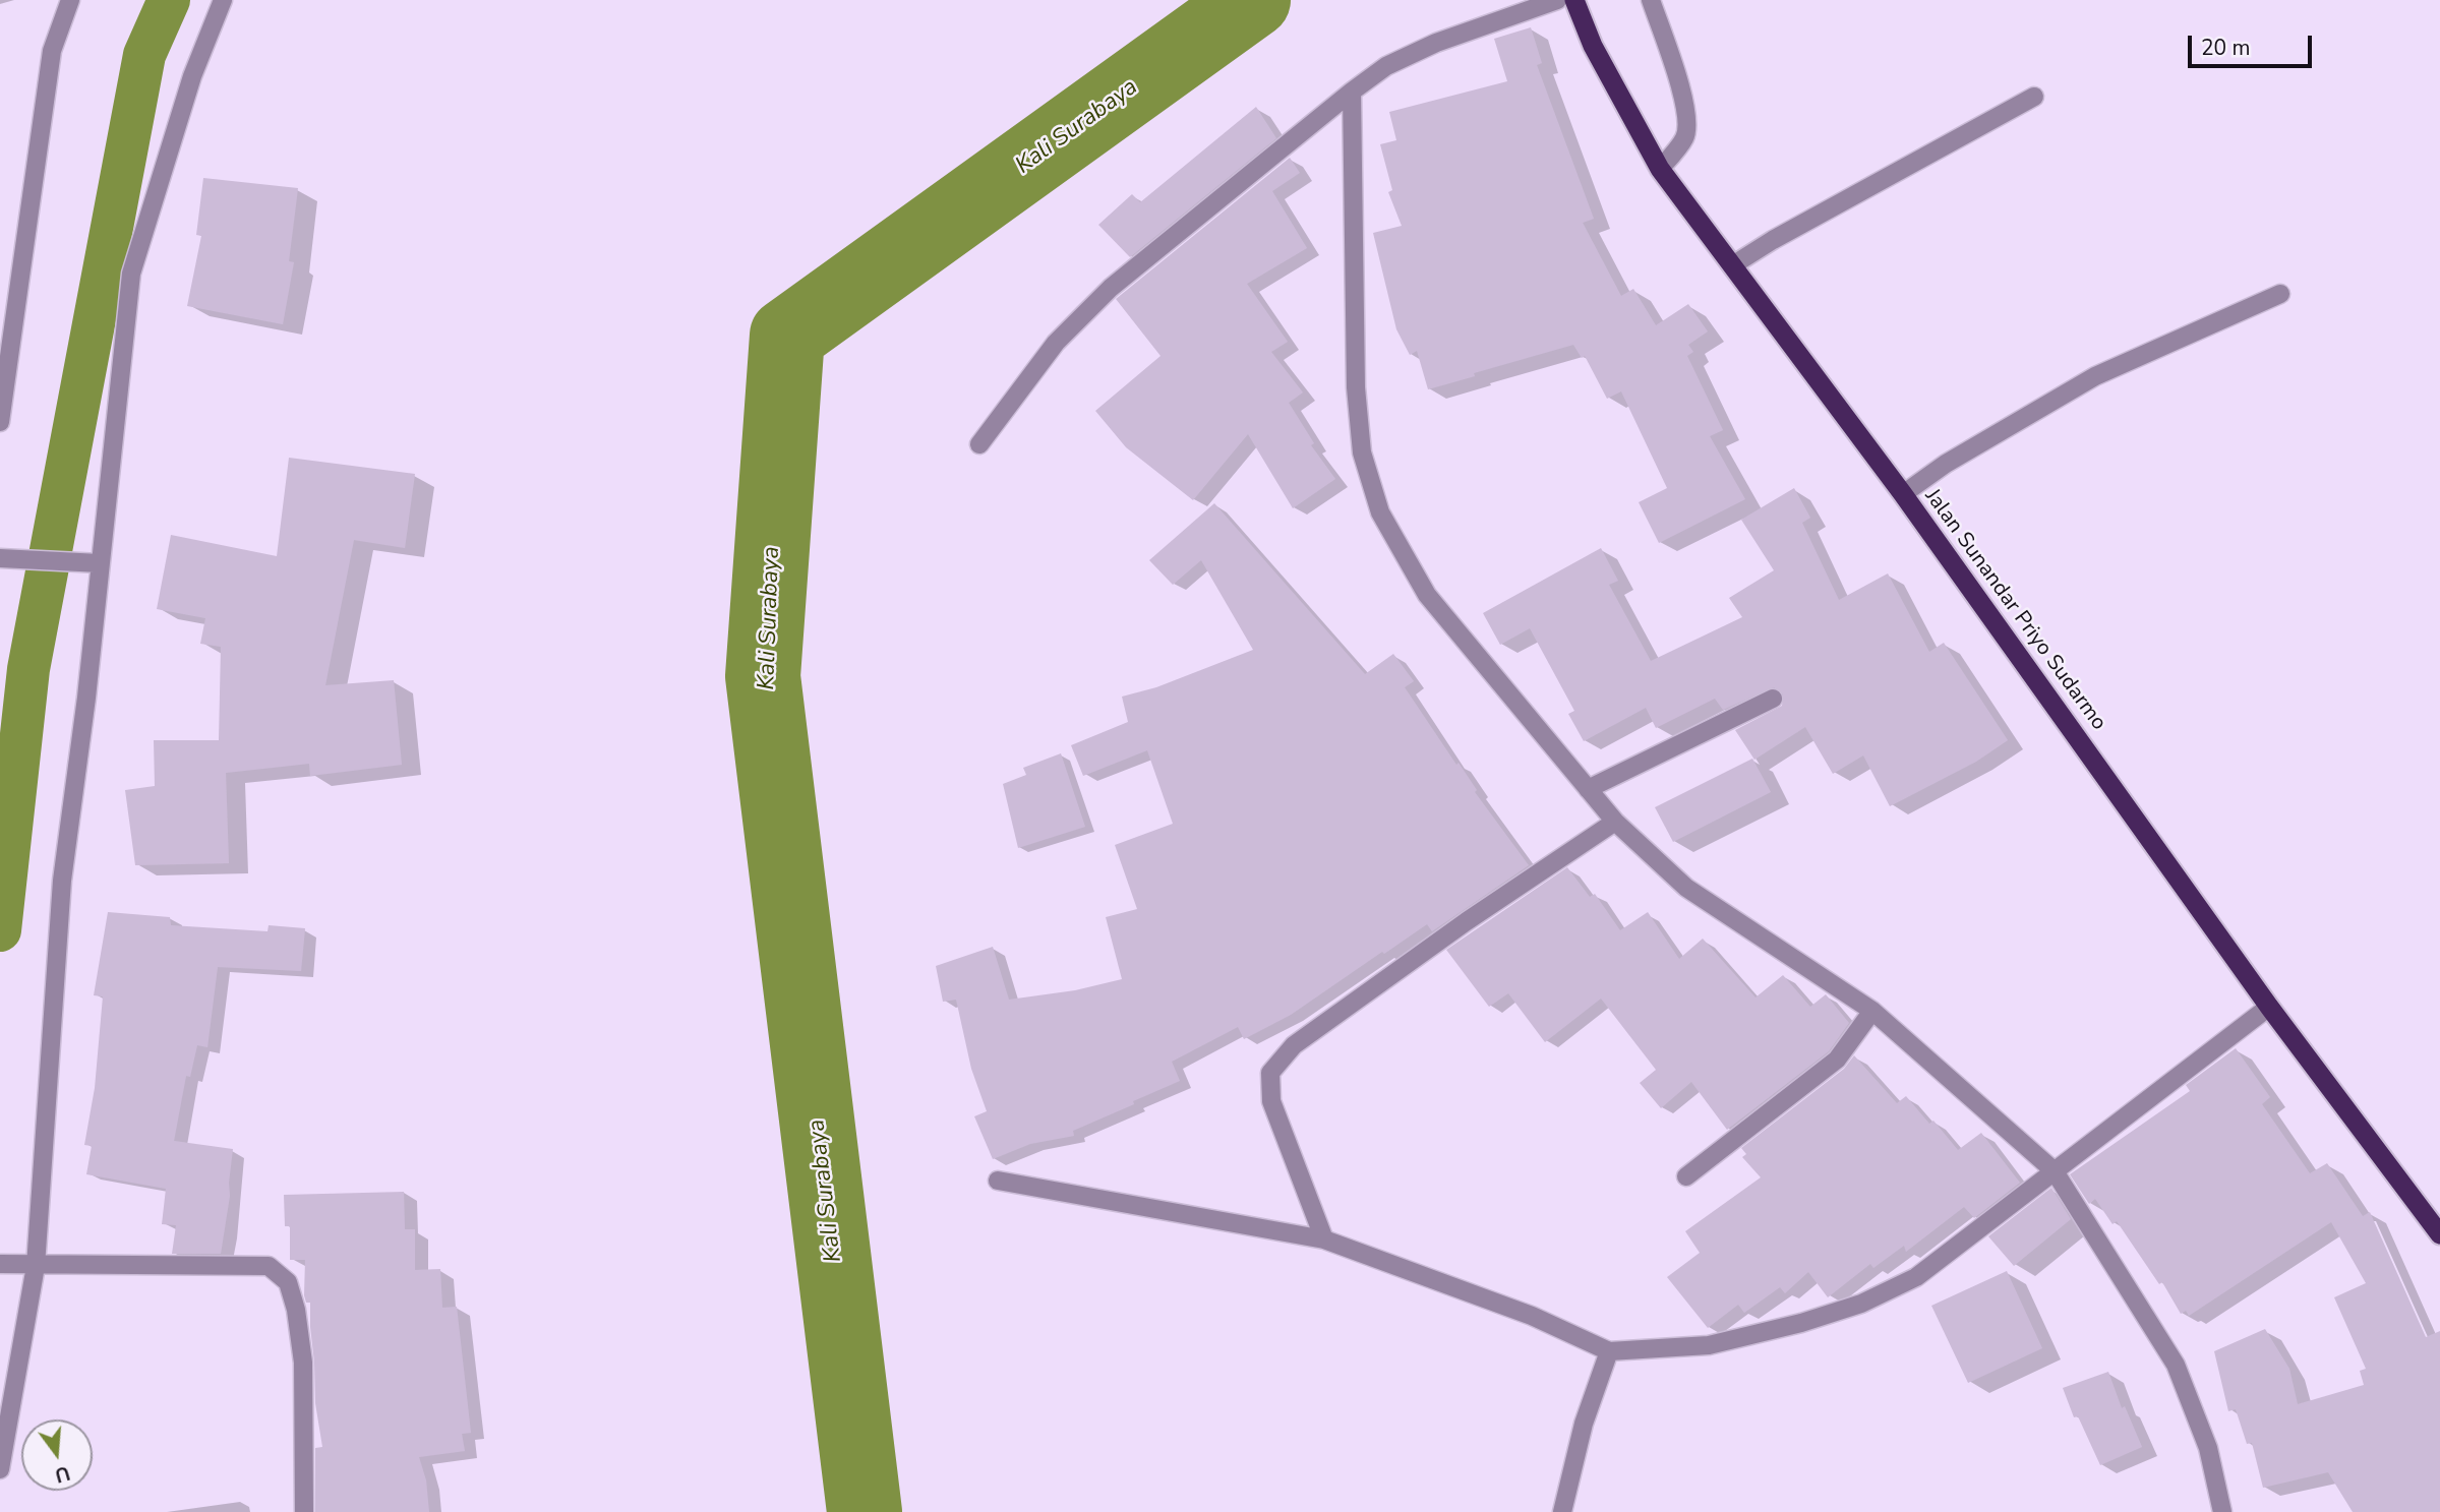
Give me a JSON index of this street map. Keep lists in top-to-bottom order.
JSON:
{
  "streets": {
    "highway": ["Jalan Sunandar Priyo Sudarmo"]
  },
  "water": ["Kali Surabaya"],
  "scale_bar": "20 m",
  "north": "bottom"
}
